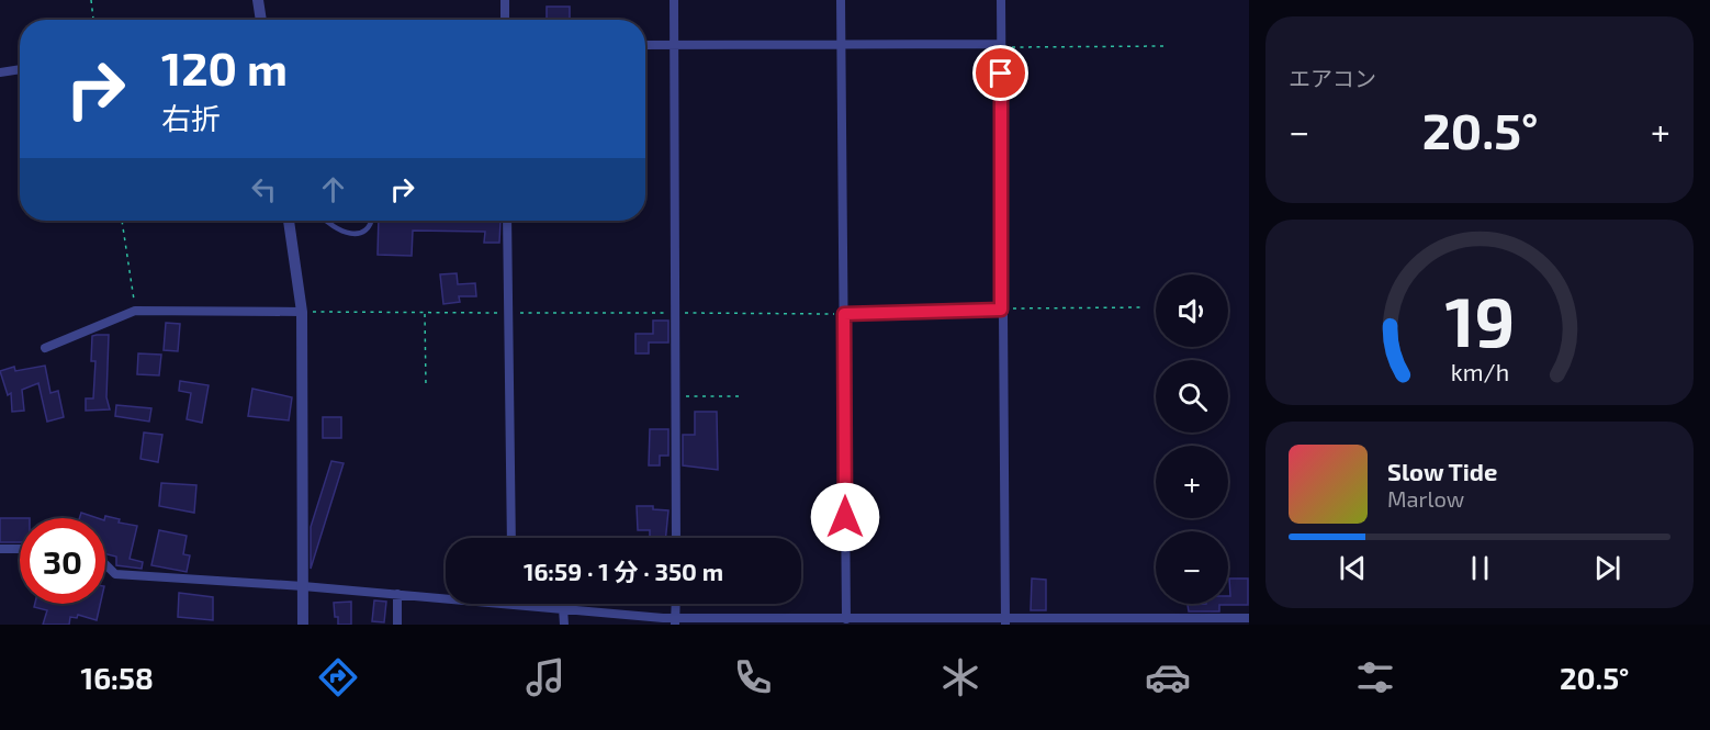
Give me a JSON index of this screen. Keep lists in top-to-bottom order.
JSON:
{
  "page": {
    "tile": "エアコン",
    "turn": ["120 m", "右折"],
    "heat": ["−", "20.5°", "+"],
    "map_buttons": ["+", "−"],
    "song": ["Slow Tide", "Marlow"],
    "limit": "30",
    "trip": "16:59 · 1 分 · 350 m",
    "tabs": ["16:58", "20.5°"],
    "gauge": ["19", "km/h"]
  }
}
